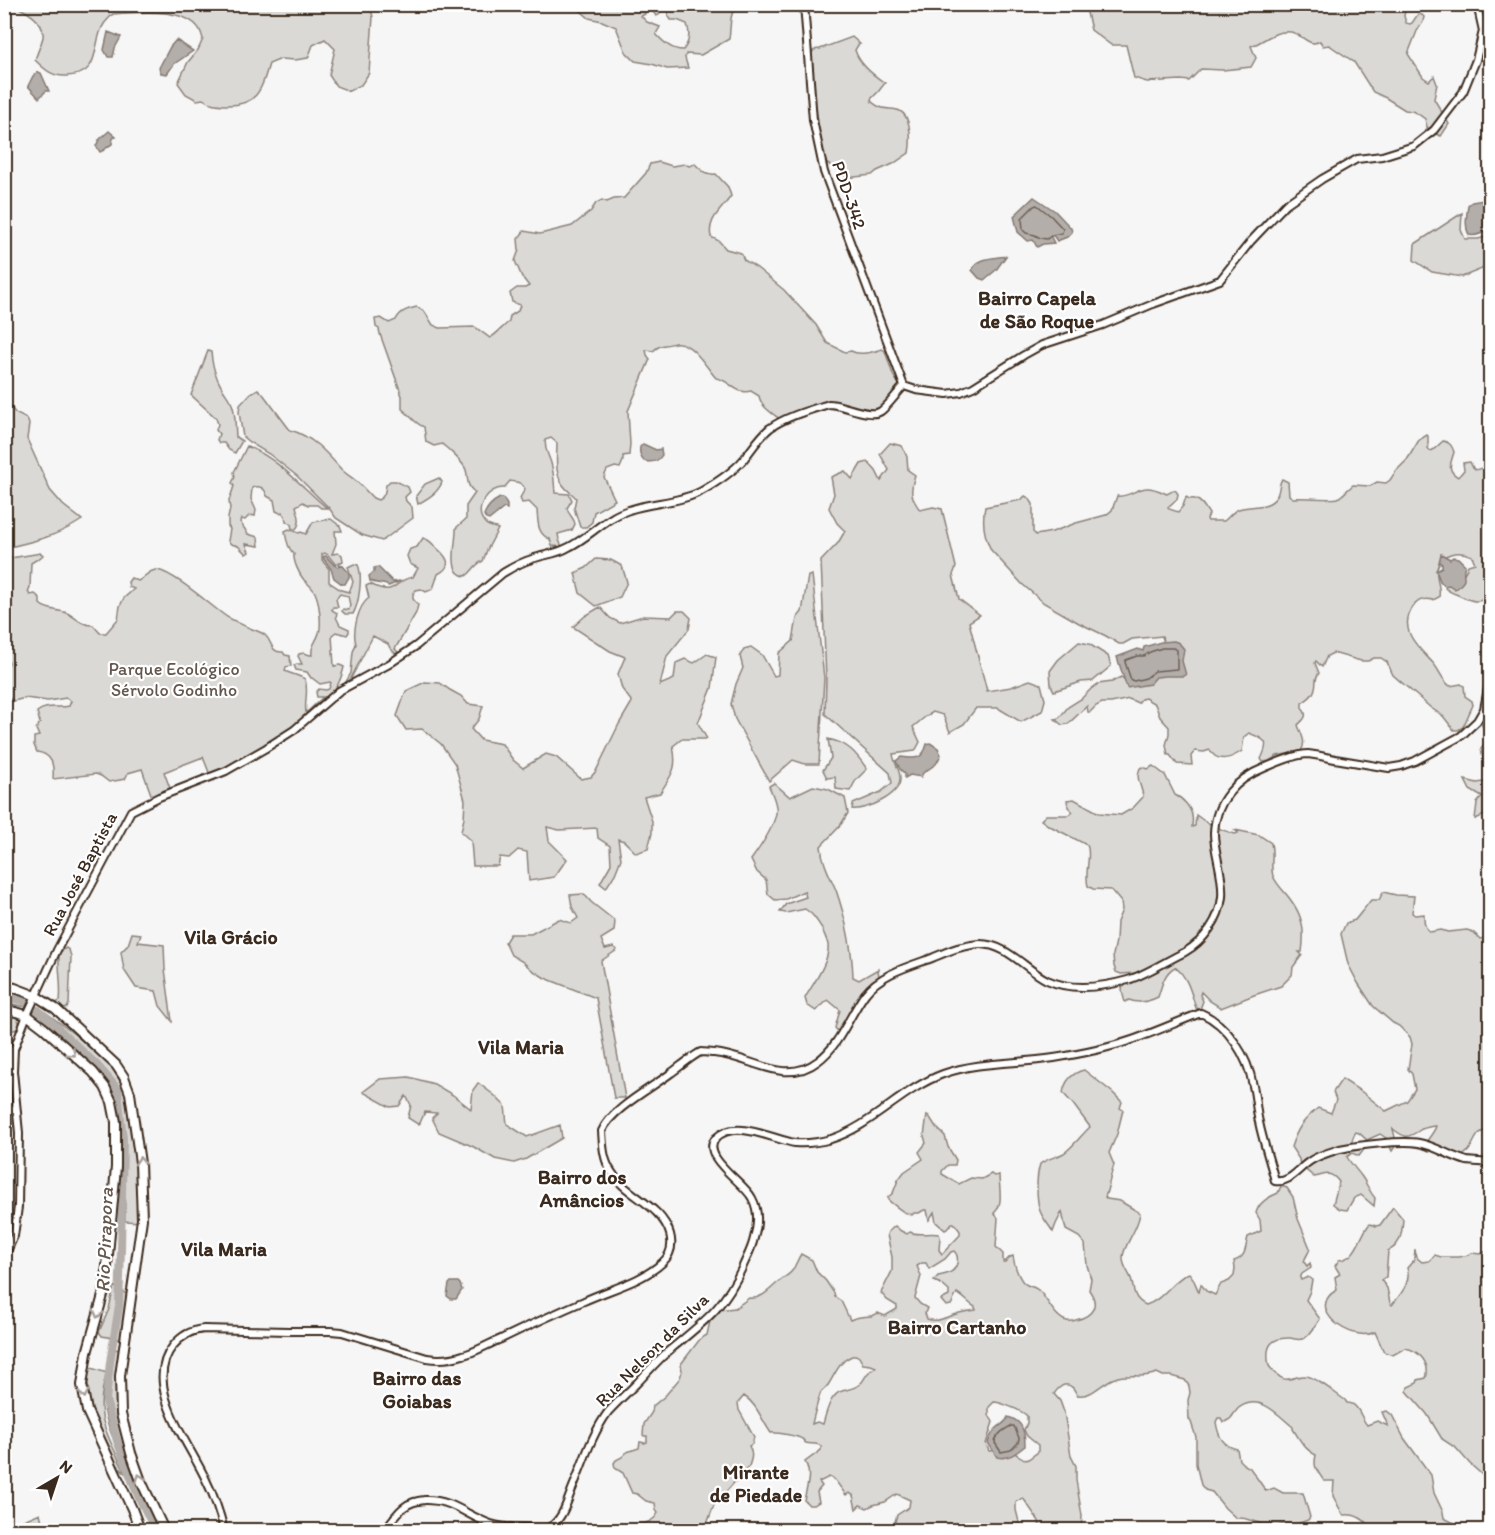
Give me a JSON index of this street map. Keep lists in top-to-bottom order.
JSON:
{
  "streets": {
    "street": ["PDD-342", "Rua José Baptista", "Rua Nelson da Silva"]
  },
  "crossings": [
    ["PDD-342", "Rua José Baptista"]
  ],
  "districts": [
    "Bairro Capela de São Roque",
    "Vila Grácio",
    "Vila Maria",
    "Bairro dos Amâncios",
    "Vila Maria",
    "Bairro Cartanho",
    "Bairro das Goiabas",
    "Mirante de Piedade"
  ],
  "water": ["Rio Pirapora"],
  "parks": ["Parque Ecológico Sérvolo Godinho"],
  "north": "top right"
}
